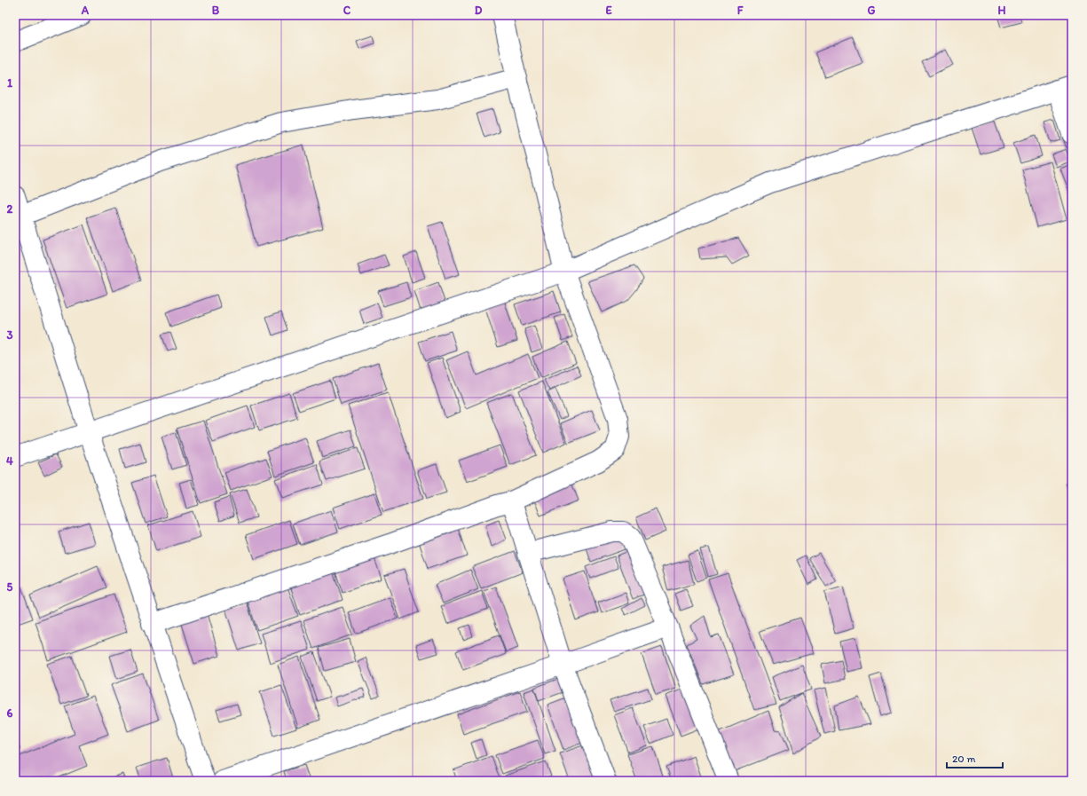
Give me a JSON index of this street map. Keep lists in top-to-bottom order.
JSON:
{
  "scale_bar": "20 m",
  "grid": {
    "columns": [
      "A",
      "B",
      "C",
      "D",
      "E",
      "F",
      "G",
      "H"
    ],
    "rows": [
      "1",
      "2",
      "3",
      "4",
      "5",
      "6"
    ]
  }
}
